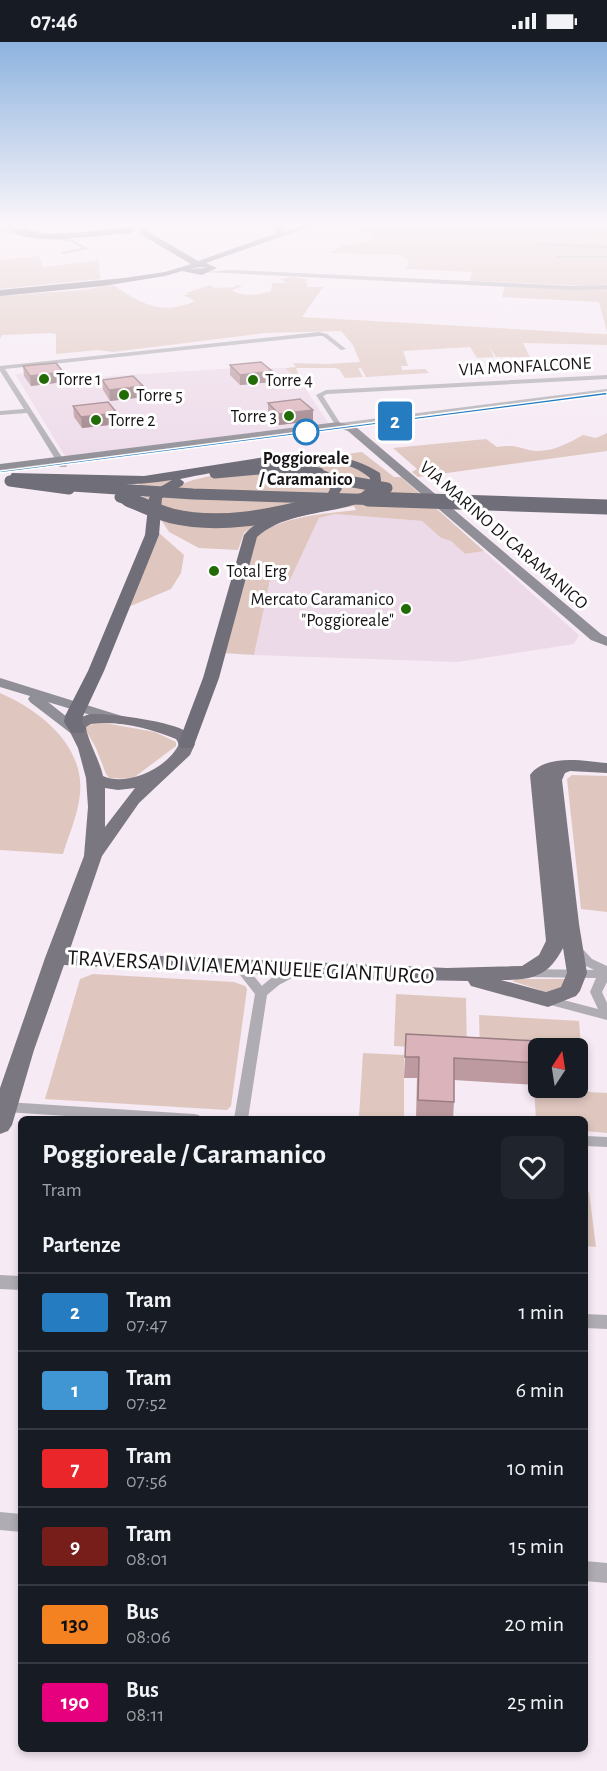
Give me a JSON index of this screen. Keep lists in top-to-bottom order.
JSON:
{
  "streets": {
    "main road": ["VIA MARINO DI CARAMANICO", "TRAVERSA DI VIA EMANUELE GIANTURCO"],
    "street": ["VIA MONFALCONE"]
  },
  "places": [
    "Torre 1",
    "Torre 4",
    "Torre 5",
    "Torre 3",
    "Torre 2",
    "Poggioreale / Caramanico",
    "Total Erg",
    "Mercato Caramanico \"Poggioreale\""
  ],
  "lines": ["tram line 2"],
  "north": "top",
  "page": {
    "status": "07:46",
    "on_map": "2",
    "heading": [
      ["Poggioreale / Caramanico", "Tram"],
      "Partenze"
    ],
    "list": [
      {
        "mark": "2",
        "name": "Tram",
        "note": "07:47",
        "value": "1 min"
      },
      {
        "mark": "1",
        "name": "Tram",
        "note": "07:52",
        "value": "6 min"
      },
      {
        "mark": "7",
        "name": "Tram",
        "note": "07:56",
        "value": "10 min"
      },
      {
        "mark": "9",
        "name": "Tram",
        "note": "08:01",
        "value": "15 min"
      },
      {
        "mark": "130",
        "name": "Bus",
        "note": "08:06",
        "value": "20 min"
      },
      {
        "mark": "190",
        "name": "Bus",
        "note": "08:11",
        "value": "25 min"
      }
    ]
  }
}
